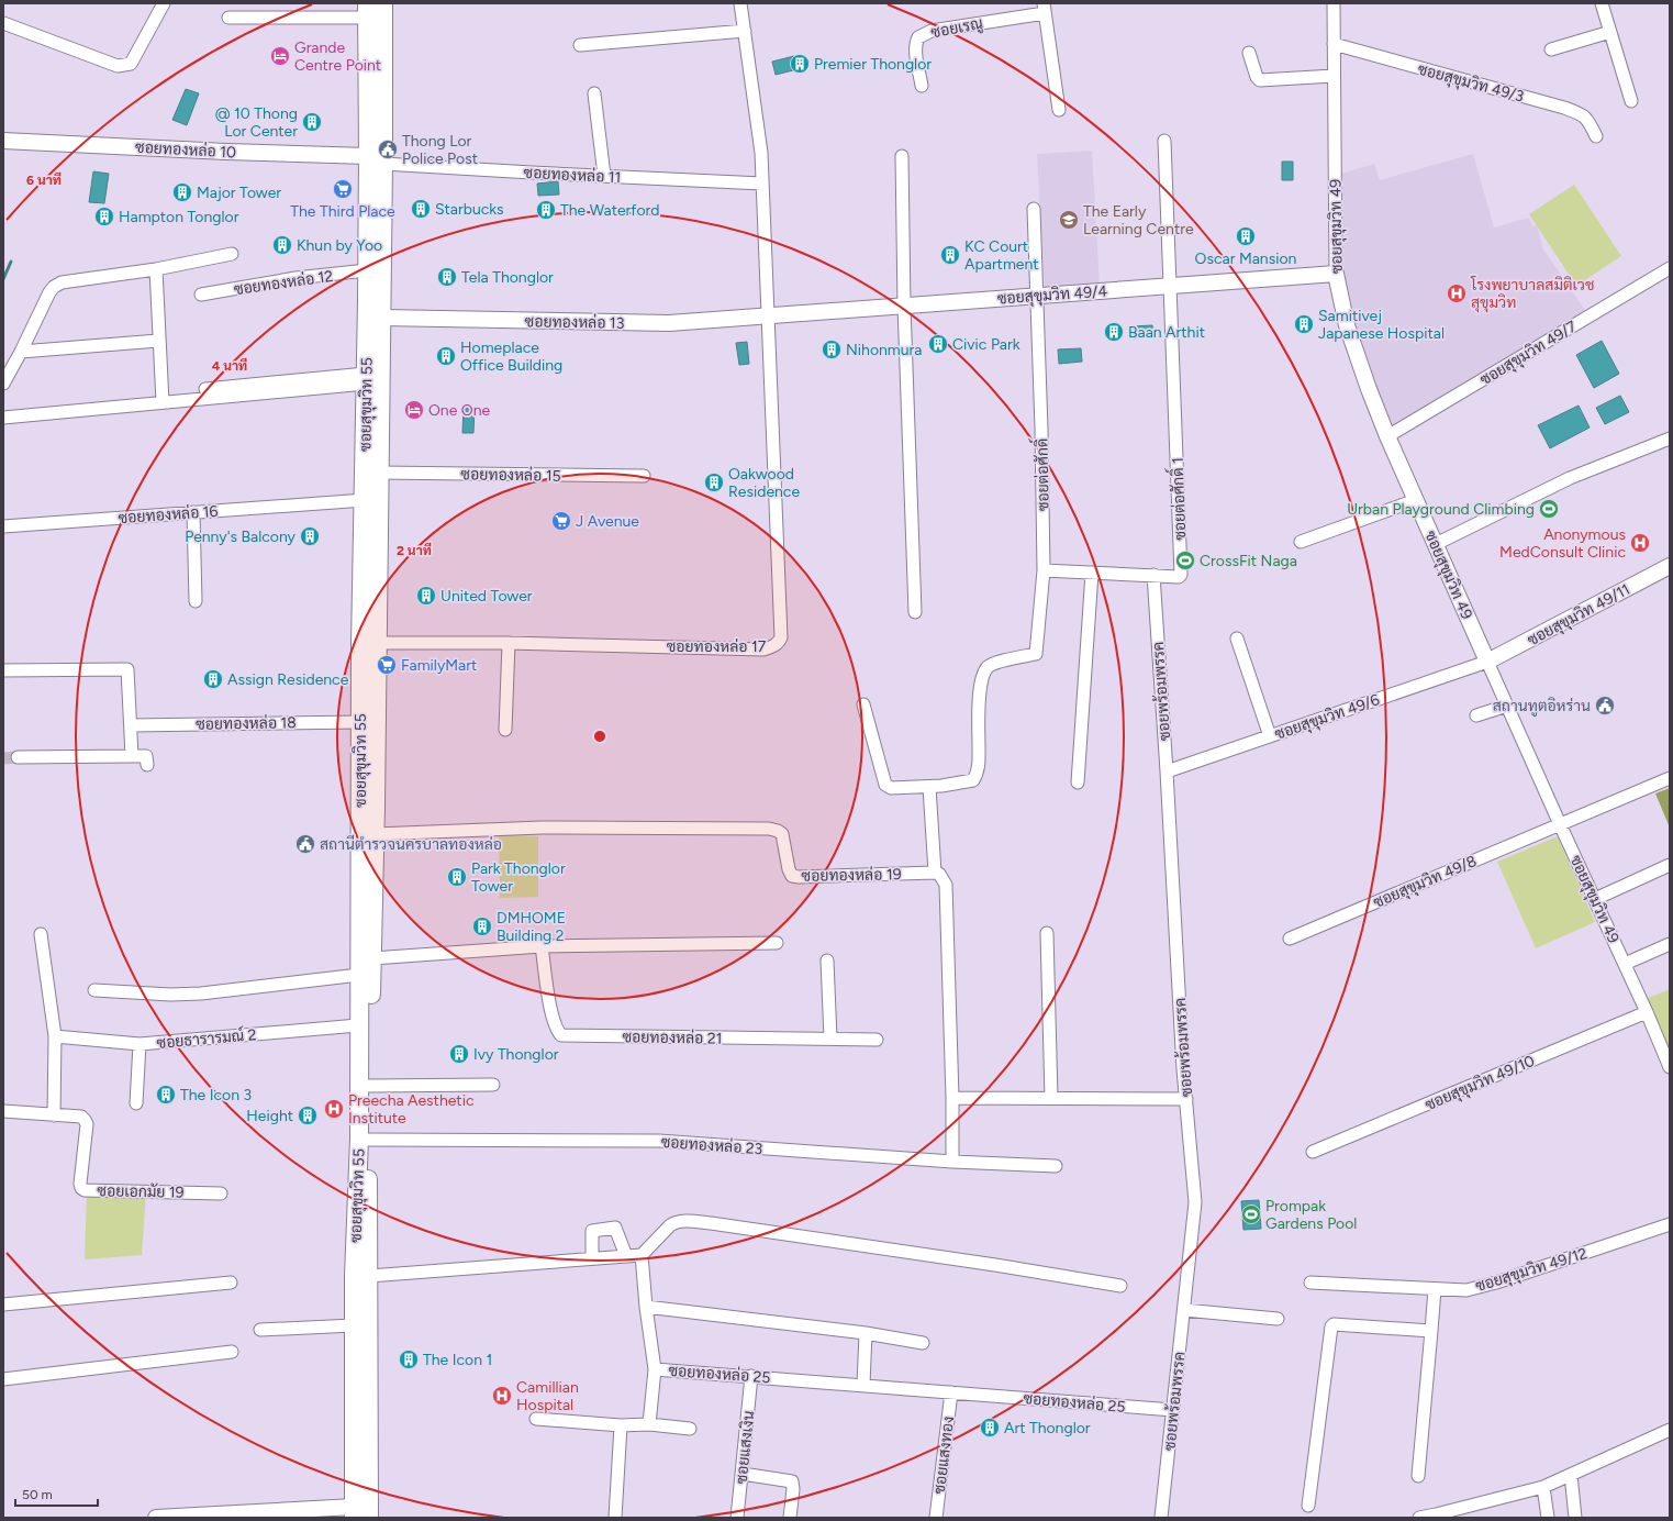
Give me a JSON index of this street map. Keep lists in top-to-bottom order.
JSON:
{
  "streets": {
    "main road": ["ซอยสุขุมวิท 55"],
    "street": [
      "ซอยเรณู",
      "ซอยสุขุมวิท 49/3",
      "ซอยทองหล่อ 10",
      "ซอยทองหล่อ 11",
      "ซอยสุขุมวิท 49",
      "ซอยทองหล่อ 12",
      "ซอยสุขุมวิท 49/4",
      "ซอยทองหล่อ 13",
      "ซอยสุขุมวิท 49/7",
      "ซอยทองหล่อ 15",
      "ซอยต่อศักดิ์",
      "ซอยต่อศักดิ์ 1",
      "ซอยทองหล่อ 16",
      "ซอยสุขุมวิท 49/11",
      "ซอยทองหล่อ 17",
      "ซอยพร้อมพรรค",
      "ซอยสุขุมวิท 49/6",
      "ซอยทองหล่อ 18",
      "ซอยทองหล่อ 19",
      "ซอยสุขุมวิท 49/8",
      "ซอยทองหล่อ 21",
      "ซอยธารารมณ์ 2",
      "ซอยสุขุมวิท 49/10",
      "ซอยทองหล่อ 23",
      "ซอยเอกมัย 19",
      "ซอยสุขุมวิท 49/12",
      "ซอยทองหล่อ 25",
      "ซอยแสงเงิน",
      "ซอยแสงทอง"
    ]
  },
  "crossings": [
    ["ซอยสุขุมวิท 49/3", "ซอยสุขุมวิท 49"],
    ["ซอยทองหล่อ 10", "ซอยทองหล่อ 11"],
    ["ซอยทองหล่อ 10", "ซอยสุขุมวิท 55"],
    ["ซอยทองหล่อ 11", "ซอยสุขุมวิท 55"],
    ["ซอยสุขุมวิท 49", "ซอยสุขุมวิท 49/4"],
    ["ซอยสุขุมวิท 49", "ซอยสุขุมวิท 49/7"],
    ["ซอยสุขุมวิท 49", "ซอยสุขุมวิท 49/11"],
    ["ซอยสุขุมวิท 49", "ซอยสุขุมวิท 49/6"],
    ["ซอยสุขุมวิท 49", "ซอยสุขุมวิท 49/8"],
    ["ซอยสุขุมวิท 49", "ซอยสุขุมวิท 49/10"],
    ["ซอยทองหล่อ 12", "ซอยสุขุมวิท 55"],
    ["ซอยสุขุมวิท 49/4", "ซอยทองหล่อ 13"],
    ["ซอยสุขุมวิท 49/4", "ซอยต่อศักดิ์"],
    ["ซอยสุขุมวิท 49/4", "ซอยต่อศักดิ์ 1"],
    ["ซอยสุขุมวิท 49/4", "ซอยทองหล่อ 17"],
    ["ซอยทองหล่อ 13", "ซอยสุขุมวิท 55"],
    ["ซอยทองหล่อ 13", "ซอยทองหล่อ 17"],
    ["ซอยสุขุมวิท 55", "ซอยทองหล่อ 15"],
    ["ซอยสุขุมวิท 55", "ซอยทองหล่อ 16"],
    ["ซอยสุขุมวิท 55", "ซอยทองหล่อ 17"],
    ["ซอยสุขุมวิท 55", "ซอยทองหล่อ 18"],
    ["ซอยสุขุมวิท 55", "ซอยทองหล่อ 19"],
    ["ซอยสุขุมวิท 55", "ซอยธารารมณ์ 2"],
    ["ซอยสุขุมวิท 55", "ซอยทองหล่อ 23"],
    ["ซอยต่อศักดิ์", "ซอยต่อศักดิ์ 1"],
    ["ซอยต่อศักดิ์ 1", "ซอยพร้อมพรรค"],
    ["ซอยสุขุมวิท 49/11", "ซอยสุขุมวิท 49/6"],
    ["ซอยพร้อมพรรค", "ซอยสุขุมวิท 49/6"],
    ["ซอยพร้อมพรรค", "ซอยทองหล่อ 25"],
    ["ซอยทองหล่อ 25", "ซอยแสงเงิน"],
    ["ซอยทองหล่อ 25", "ซอยแสงทอง"]
  ],
  "places": {
    "hotel": ["Grande Centre Point", "One One"],
    "building": [
      "Premier Thonglor",
      "@ 10 Thong Lor Center",
      "Major Tower",
      "Starbucks",
      "The Waterford",
      "Hampton Tonglor",
      "Oscar Mansion",
      "Khun by Yoo",
      "KC Court Apartment",
      "Tela Thonglor",
      "Samitivej Japanese Hospital",
      "Baan Arthit",
      "Civic Park",
      "Nihonmura",
      "Homeplace Office Building",
      "Oakwood Residence",
      "Penny's Balcony",
      "United Tower",
      "Assign Residence",
      "Park Thonglor Tower",
      "DMHOME Building 2",
      "Ivy Thonglor",
      "The Icon 3",
      "Height",
      "The Icon 1",
      "Art Thonglor"
    ],
    "public building": ["Thong Lor Police Post", "สถานทูตอิหร่าน", "สถานีตำรวจนครบาลทองหล่อ"],
    "supermarket": ["The Third Place", "J Avenue", "FamilyMart"],
    "school or university": ["The Early Learning Centre"],
    "hospital": [
      "โรงพยาบาลสมิติเวช สุขุมวิท",
      "Anonymous MedConsult Clinic",
      "Preecha Aesthetic Institute",
      "Camillian Hospital"
    ],
    "sports": ["Urban Playground Climbing", "CrossFit Naga", "Prompak Gardens Pool"]
  },
  "scale_bar": "50 m",
  "rings": ["6 นาที", "4 นาที", "2 นาที"]
}
